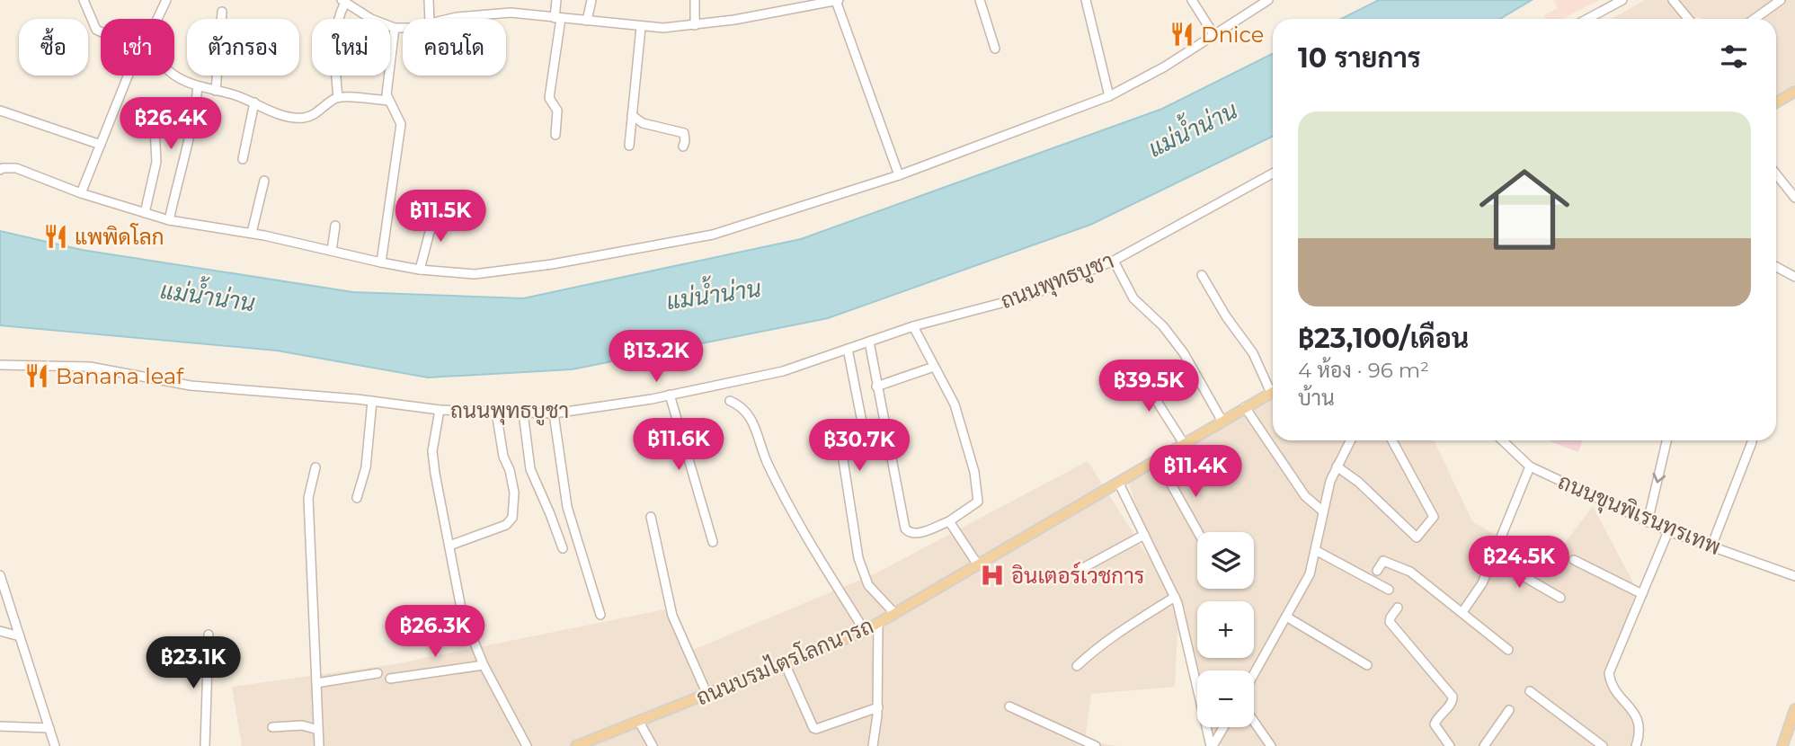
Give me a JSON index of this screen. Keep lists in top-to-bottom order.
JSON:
{
  "streets": {
    "main road": ["ถนนบรมไตรโลกนารถ"],
    "street": ["ถนนพุทธบูชา", "ถนนขุนพิเรนทรเทพ"]
  },
  "water": ["แม่น้ำน่าน"],
  "places": {
    "restaurant": ["Dnice", "แพพิดโลก", "Banana leaf"],
    "hospital": ["อินเตอร์เวชการ"]
  },
  "page": {
    "chip": [
      "ซื้อ",
      "เช่า",
      "ตัวกรอง",
      "ใหม่",
      "คอนโด"
    ],
    "heading": "10 รายการ",
    "list": [
      {
        "name": "฿23,100/เดือน",
        "note": "4 ห้อง · 96 m² · บ้าน"
      }
    ],
    "price": [
      "฿26.4K",
      "฿11.5K",
      "฿13.2K",
      "฿39.5K",
      "฿11.6K",
      "฿30.7K",
      "฿11.4K",
      "฿24.5K",
      "฿26.3K",
      "฿23.1K"
    ],
    "map_buttons": ["+", "−"]
  }
}
